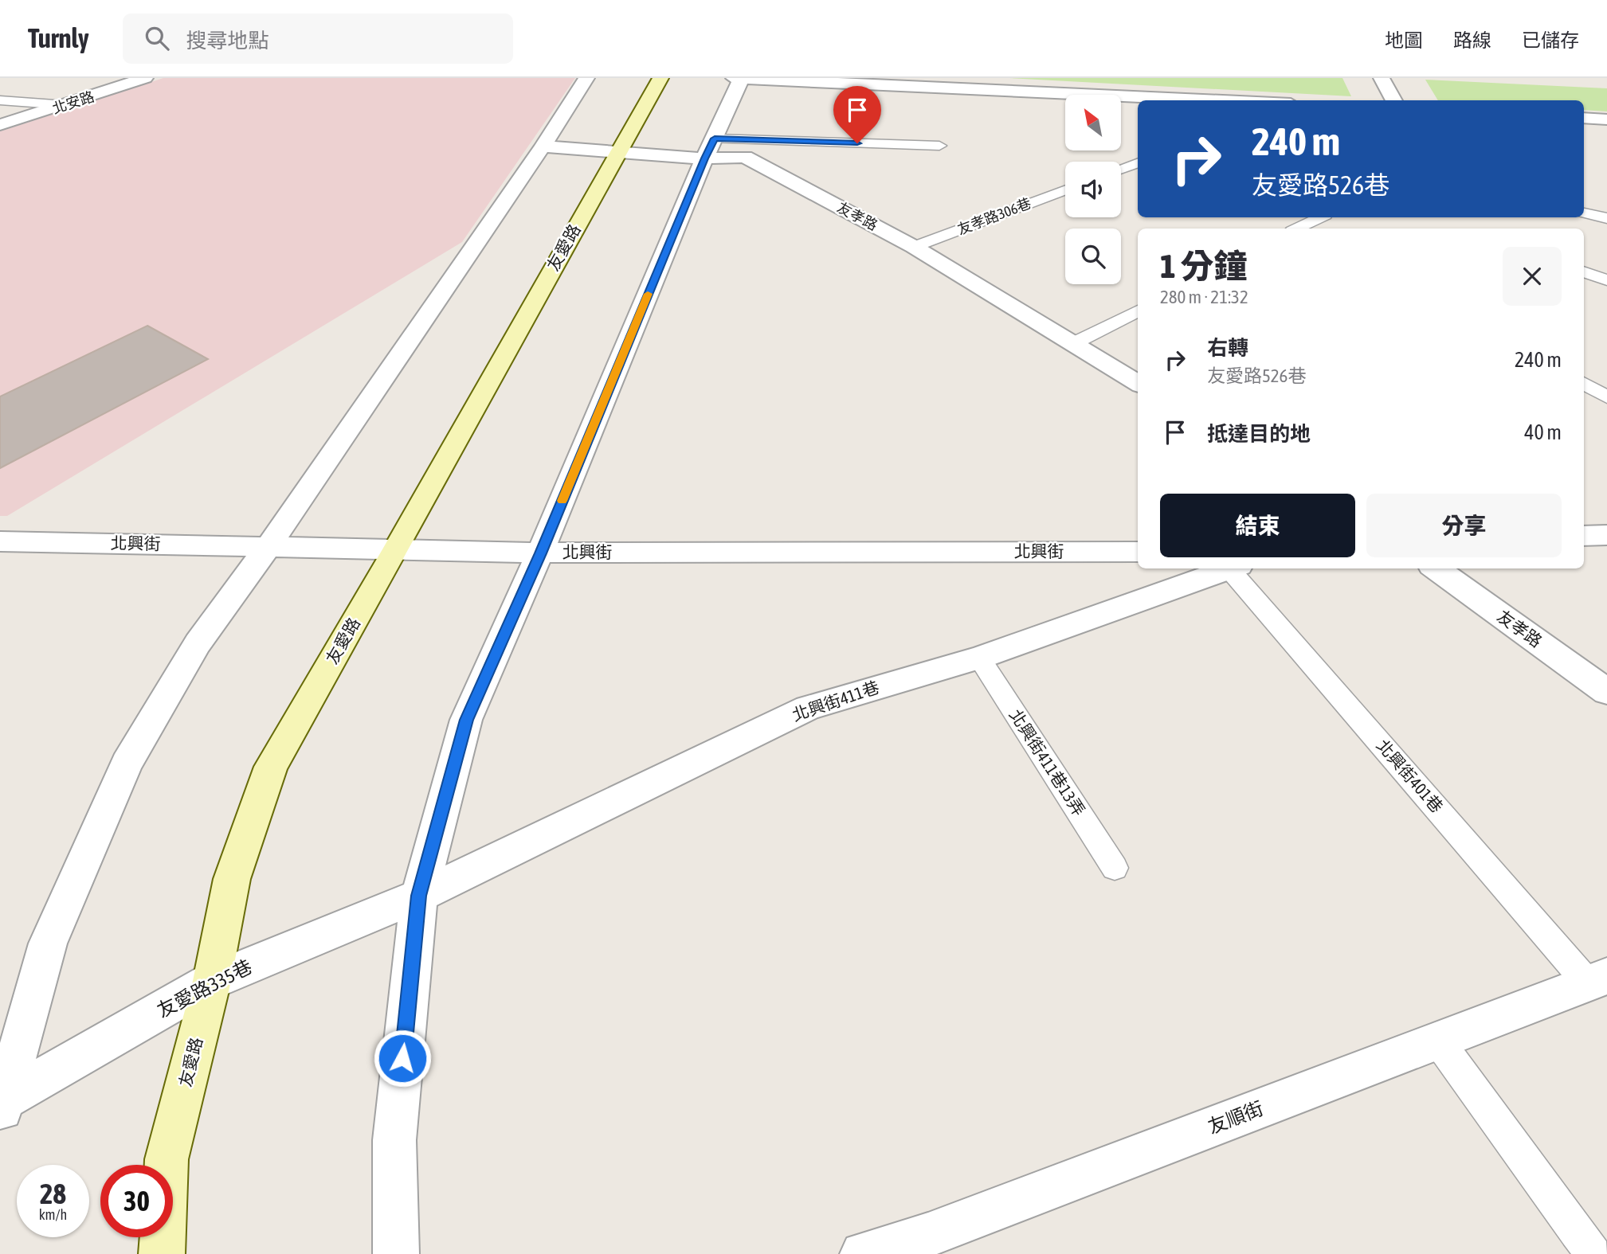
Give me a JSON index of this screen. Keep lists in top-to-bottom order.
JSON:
{
  "streets": {
    "street": [
      "北安路",
      "友孝路",
      "友愛路",
      "北興街",
      "北興街411巷",
      "友愛路335巷",
      "友順街"
    ],
    "lane": ["友孝路306巷", "北興街411巷13弄", "北興街401巷"]
  },
  "crossings": [
    ["友孝路", "友孝路306巷"],
    ["友孝路", "友愛路"],
    ["友愛路", "北興街"],
    ["友愛路", "友愛路335巷"],
    ["北興街411巷", "北興街411巷13弄"],
    ["北興街411巷", "友愛路335巷"],
    ["北興街401巷", "友順街"]
  ],
  "north": "top left",
  "page": {
    "header": "Turnly",
    "search": "搜尋地點",
    "nav": ["地圖", "路線", "已儲存"],
    "turn": ["240 m", "友愛路526巷"],
    "heading": ["1 分鐘", "280 m · 21:32"],
    "list": [
      {
        "name": "右轉",
        "note": "友愛路526巷",
        "value": "240 m"
      },
      {
        "name": "抵達目的地",
        "value": "40 m"
      }
    ],
    "buttons": ["結束", "分享"],
    "speed": "28 km/h",
    "limit": "30"
  }
}
